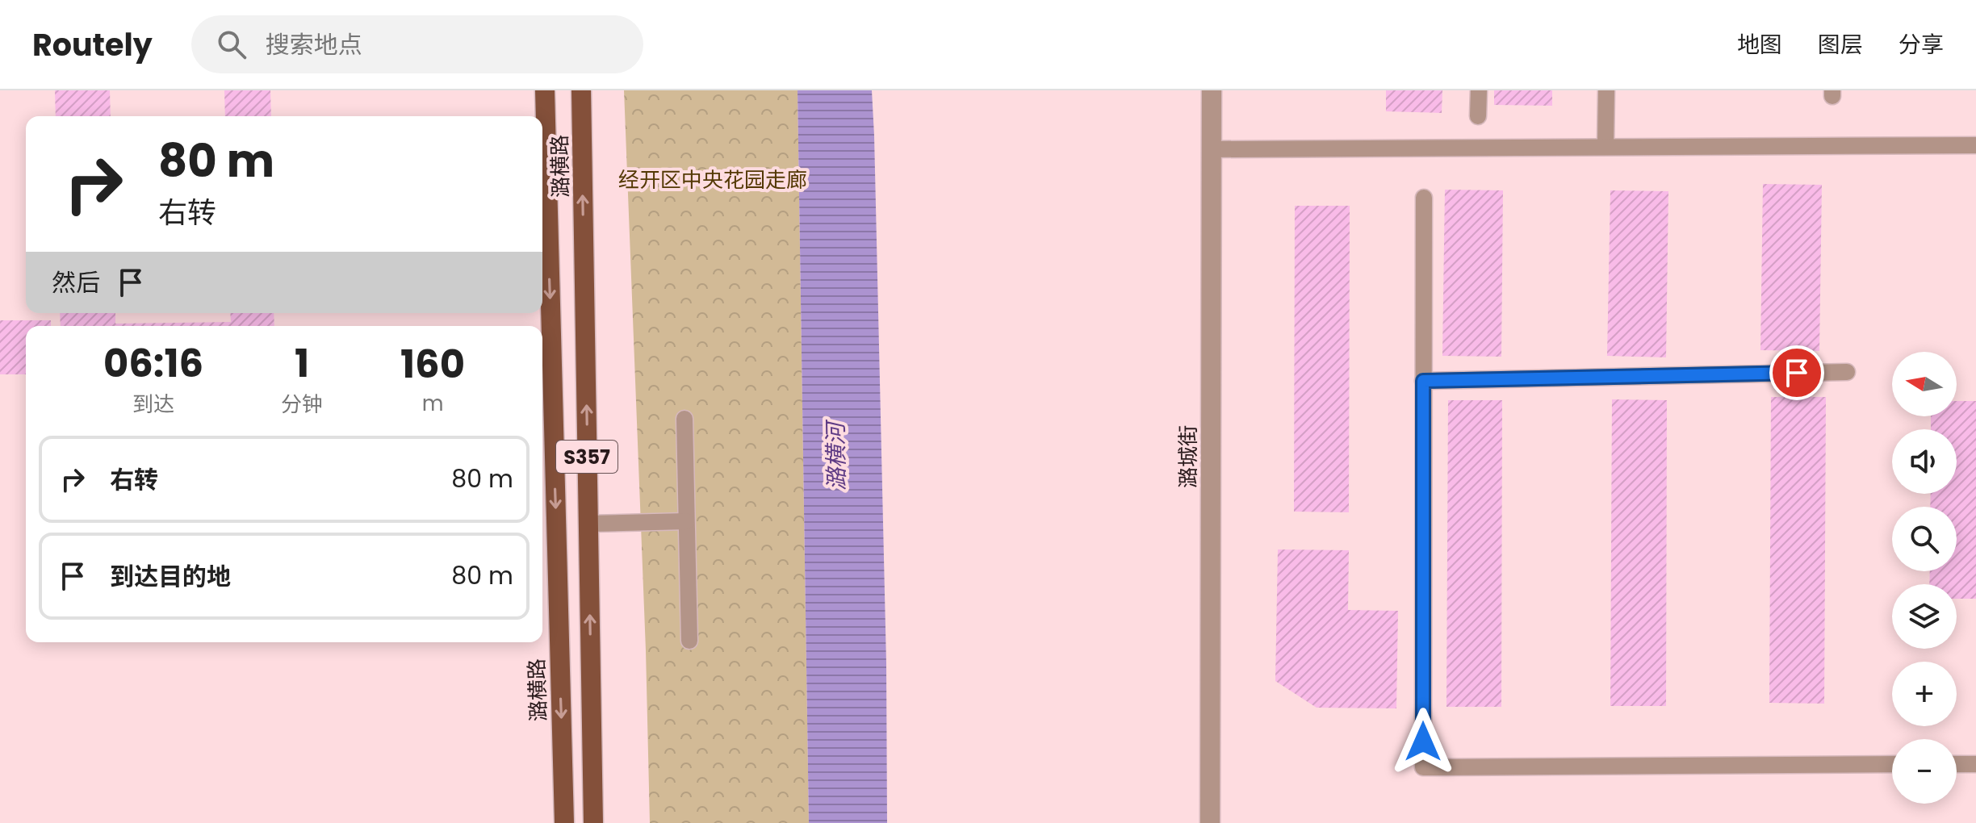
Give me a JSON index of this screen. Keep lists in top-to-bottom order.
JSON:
{
  "streets": {
    "main road": ["潞横路", "S357"],
    "street": ["潞城街"]
  },
  "water": ["潞横河"],
  "parks": ["经开区中央花园走廊"],
  "north": "left",
  "page": {
    "header": "Routely",
    "search": "搜索地点",
    "nav": ["地图", "图层", "分享"],
    "turn": ["80 m", "右转"],
    "then": "然后",
    "eta": [
      "06:16",
      "到达",
      "1",
      "分钟",
      "160",
      "m"
    ],
    "map_buttons": ["+", "−"],
    "list": [
      {
        "name": "右转",
        "value": "80 m"
      },
      {
        "name": "到达目的地",
        "value": "80 m"
      }
    ]
  }
}
